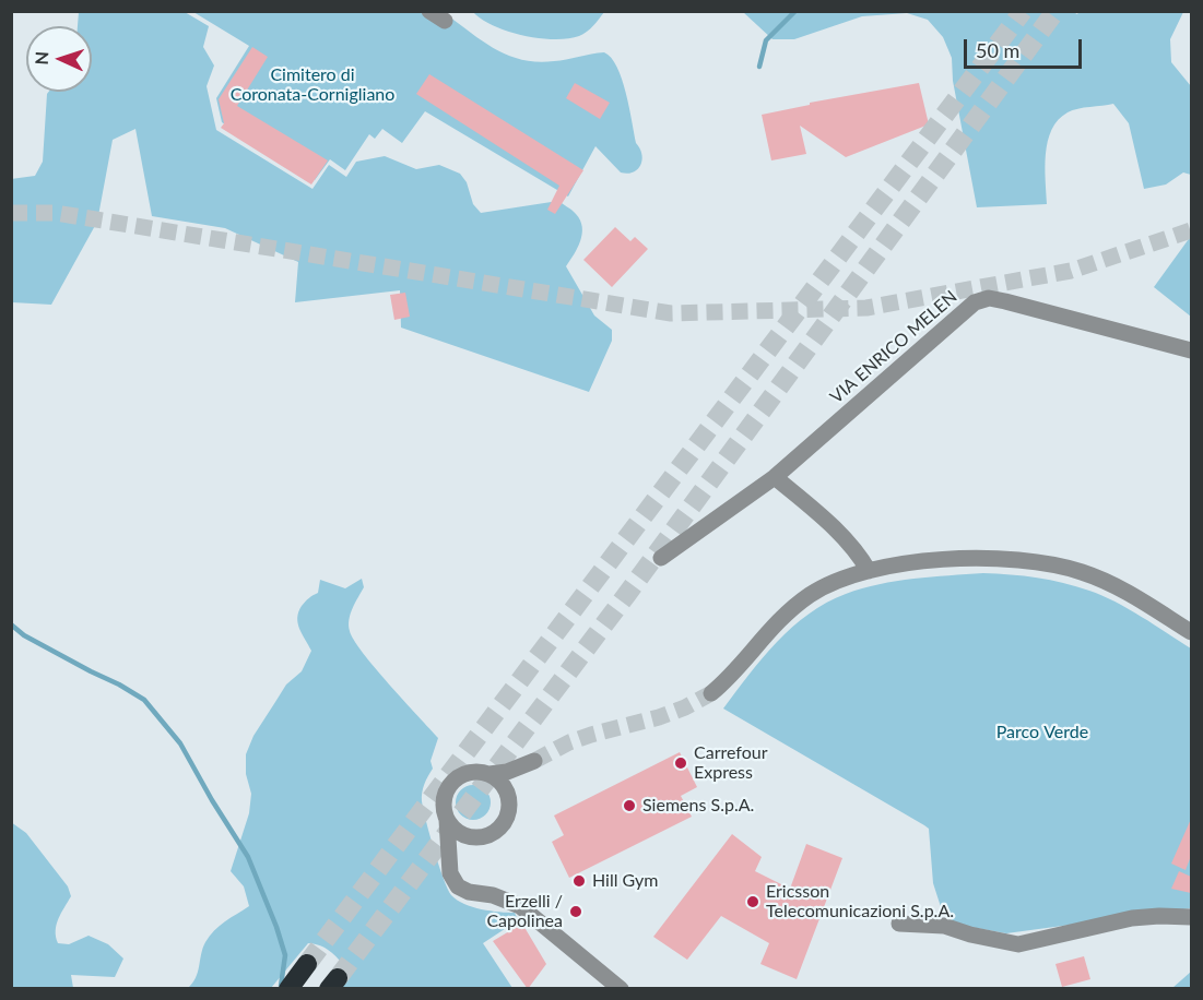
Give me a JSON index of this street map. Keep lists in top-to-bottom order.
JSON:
{
  "streets": {
    "street": ["VIA ENRICO MELEN"]
  },
  "parks": ["Cimitero di Coronata-Cornigliano", "Parco Verde"],
  "places": [
    "Carrefour Express",
    "Siemens S.p.A.",
    "Hill Gym",
    "Ericsson Telecomunicazioni S.p.A.",
    "Erzelli / Capolinea"
  ],
  "scale_bar": "50 m",
  "north": "left"
}
